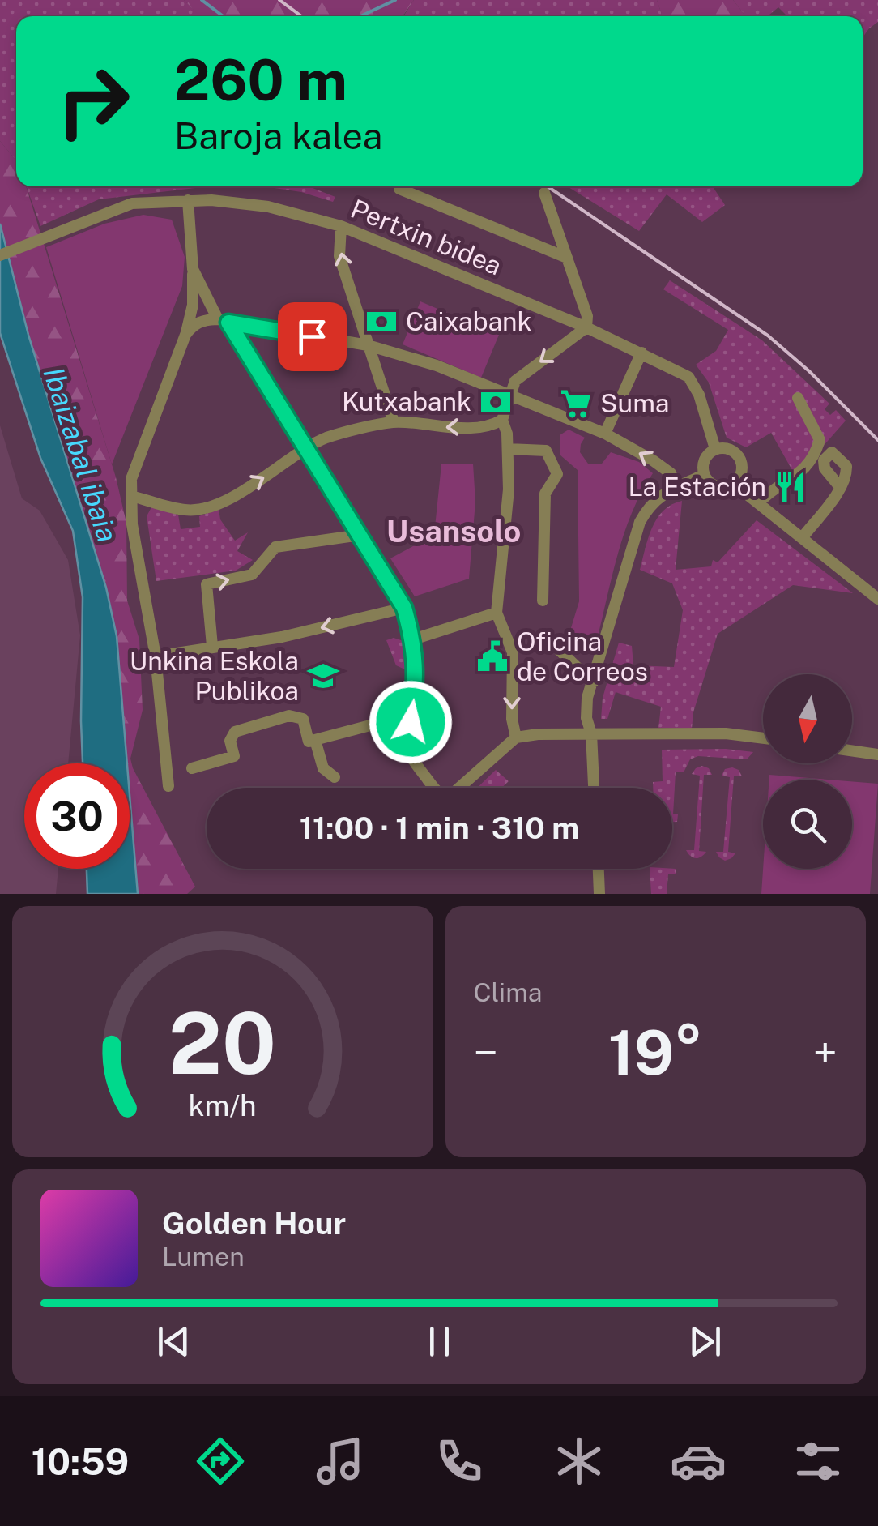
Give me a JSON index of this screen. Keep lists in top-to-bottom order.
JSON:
{
  "streets": {
    "street": ["Pertxin bidea"]
  },
  "districts": ["Usansolo"],
  "water": ["Ibaizabal ibaia"],
  "places": {
    "bank": ["Caixabank", "Kutxabank"],
    "supermarket": ["Suma"],
    "restaurant": ["La Estación"],
    "public building": ["Oficina de Correos"],
    "school or university": ["Unkina Eskola Publikoa"]
  },
  "north": "bottom",
  "page": {
    "turn": ["260 m", "Baroja kalea"],
    "limit": "30",
    "trip": "11:00 · 1 min · 310 m",
    "tile": "Clima",
    "heat": ["−", "19°", "+"],
    "song": ["Golden Hour", "Lumen"],
    "tabs": "10:59",
    "gauge": ["20", "km/h"]
  }
}
